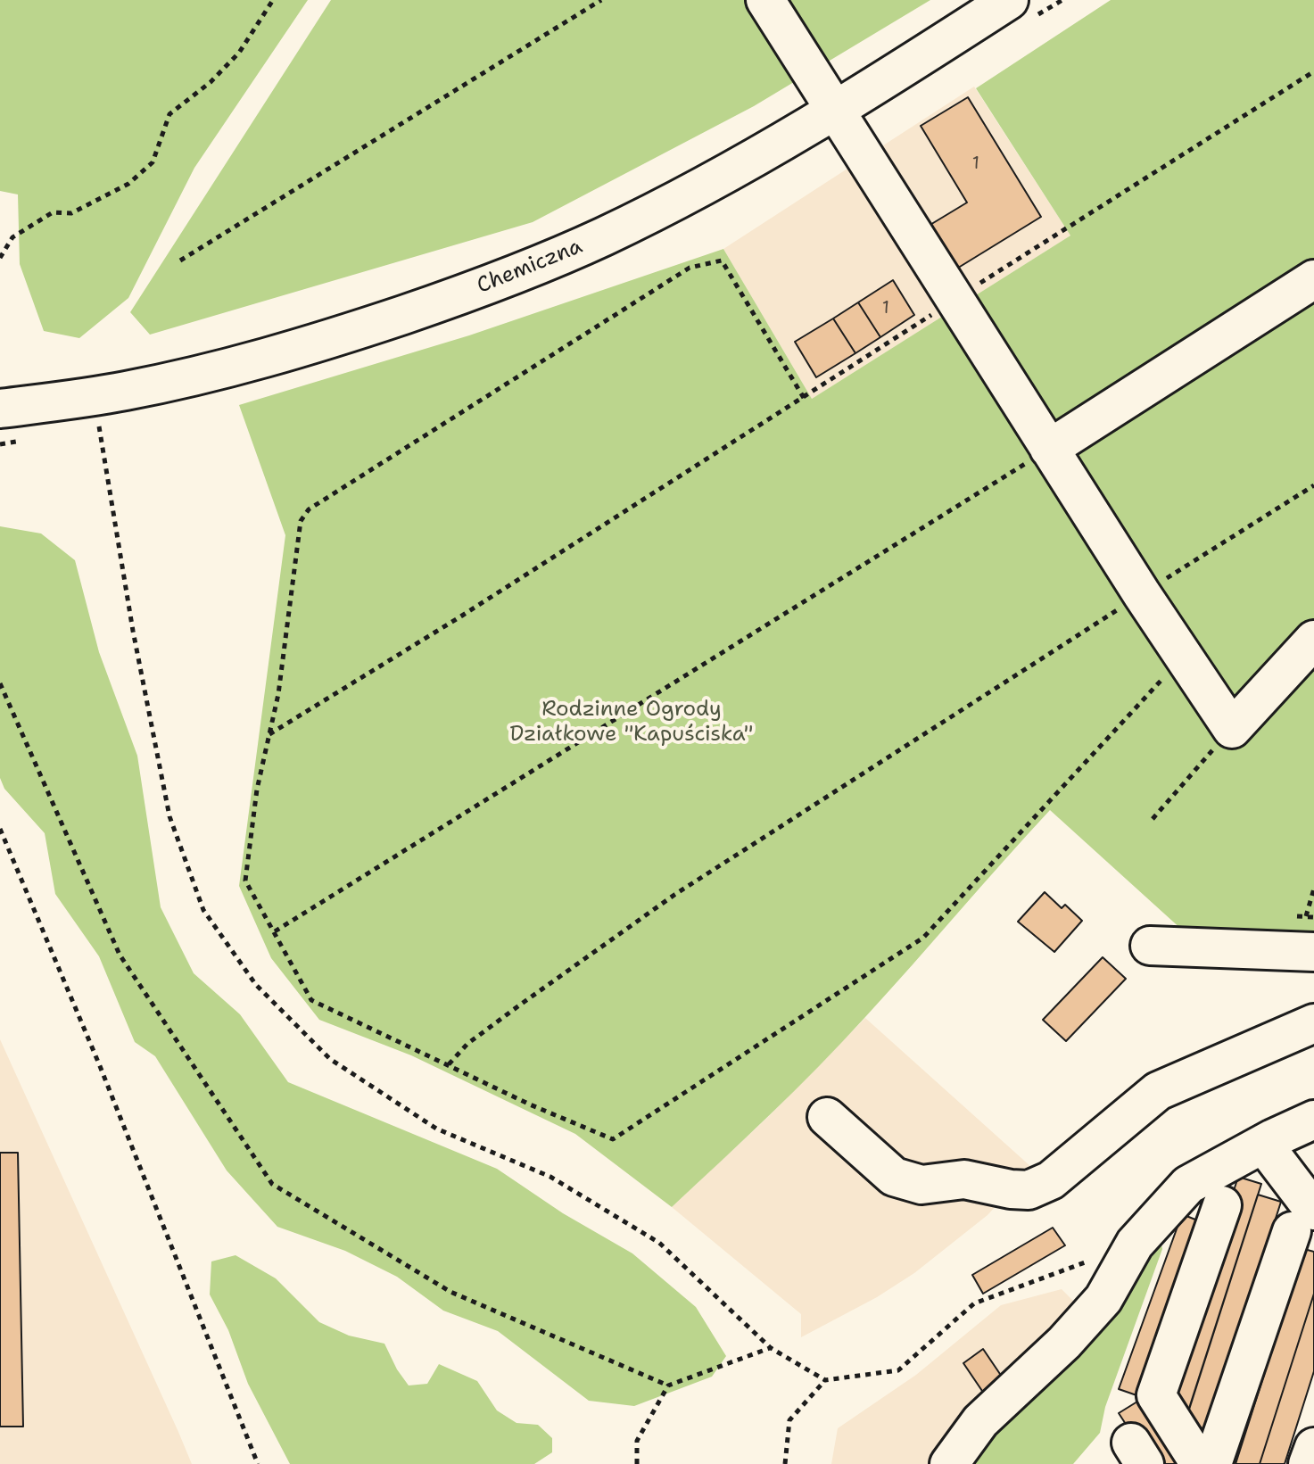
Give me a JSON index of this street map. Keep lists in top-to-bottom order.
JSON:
{
  "streets": {
    "street": ["Chemiczna"]
  },
  "parks": ["Rodzinne Ogrody Działkowe \"Kapuściska\""],
  "house_numbers": ["1", "1"]
}
